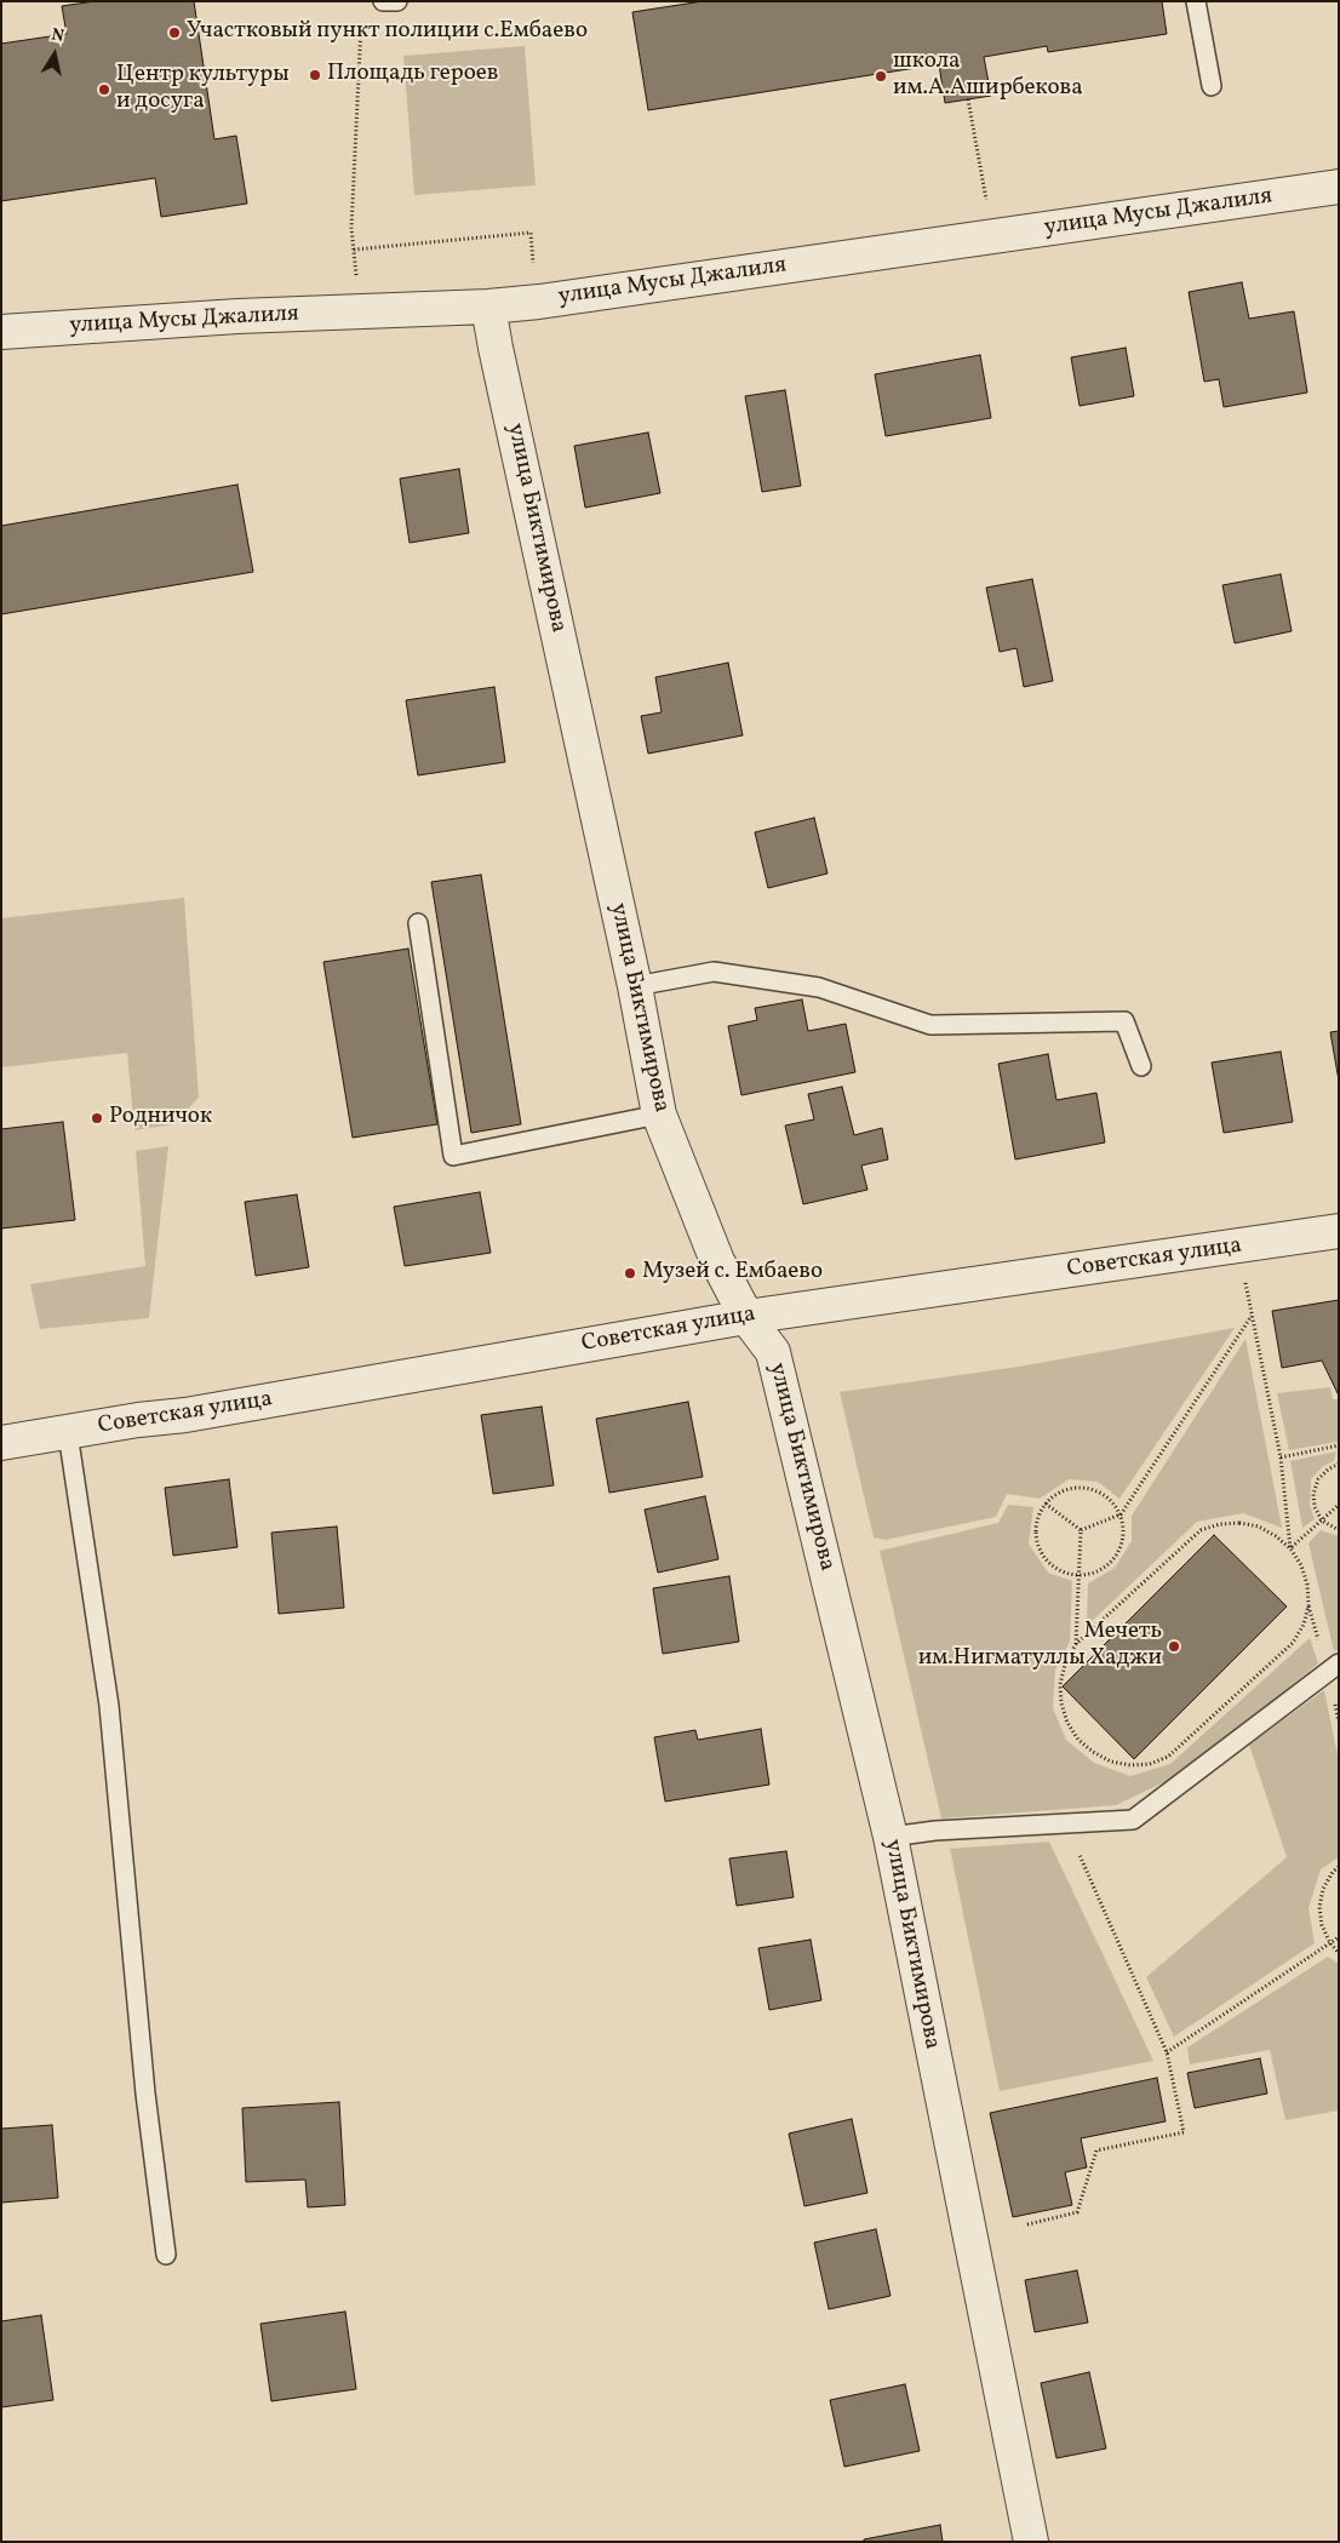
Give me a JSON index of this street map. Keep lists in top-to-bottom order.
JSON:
{
  "streets": {
    "street": ["улица Мусы Джалиля", "улица Биктимирова", "Советская улица"]
  },
  "crossings": [
    ["улица Мусы Джалиля", "улица Биктимирова"],
    ["улица Биктимирова", "Советская улица"]
  ],
  "places": [
    "Участковый пункт полиции с.Ембаево",
    "Площадь героев",
    "школа им.А.Аширбекова",
    "Центр культуры и досуга",
    "Родничок",
    "Музей с. Ембаево",
    "Мечеть им.Нигматуллы Хаджи"
  ],
  "north": "top"
}
